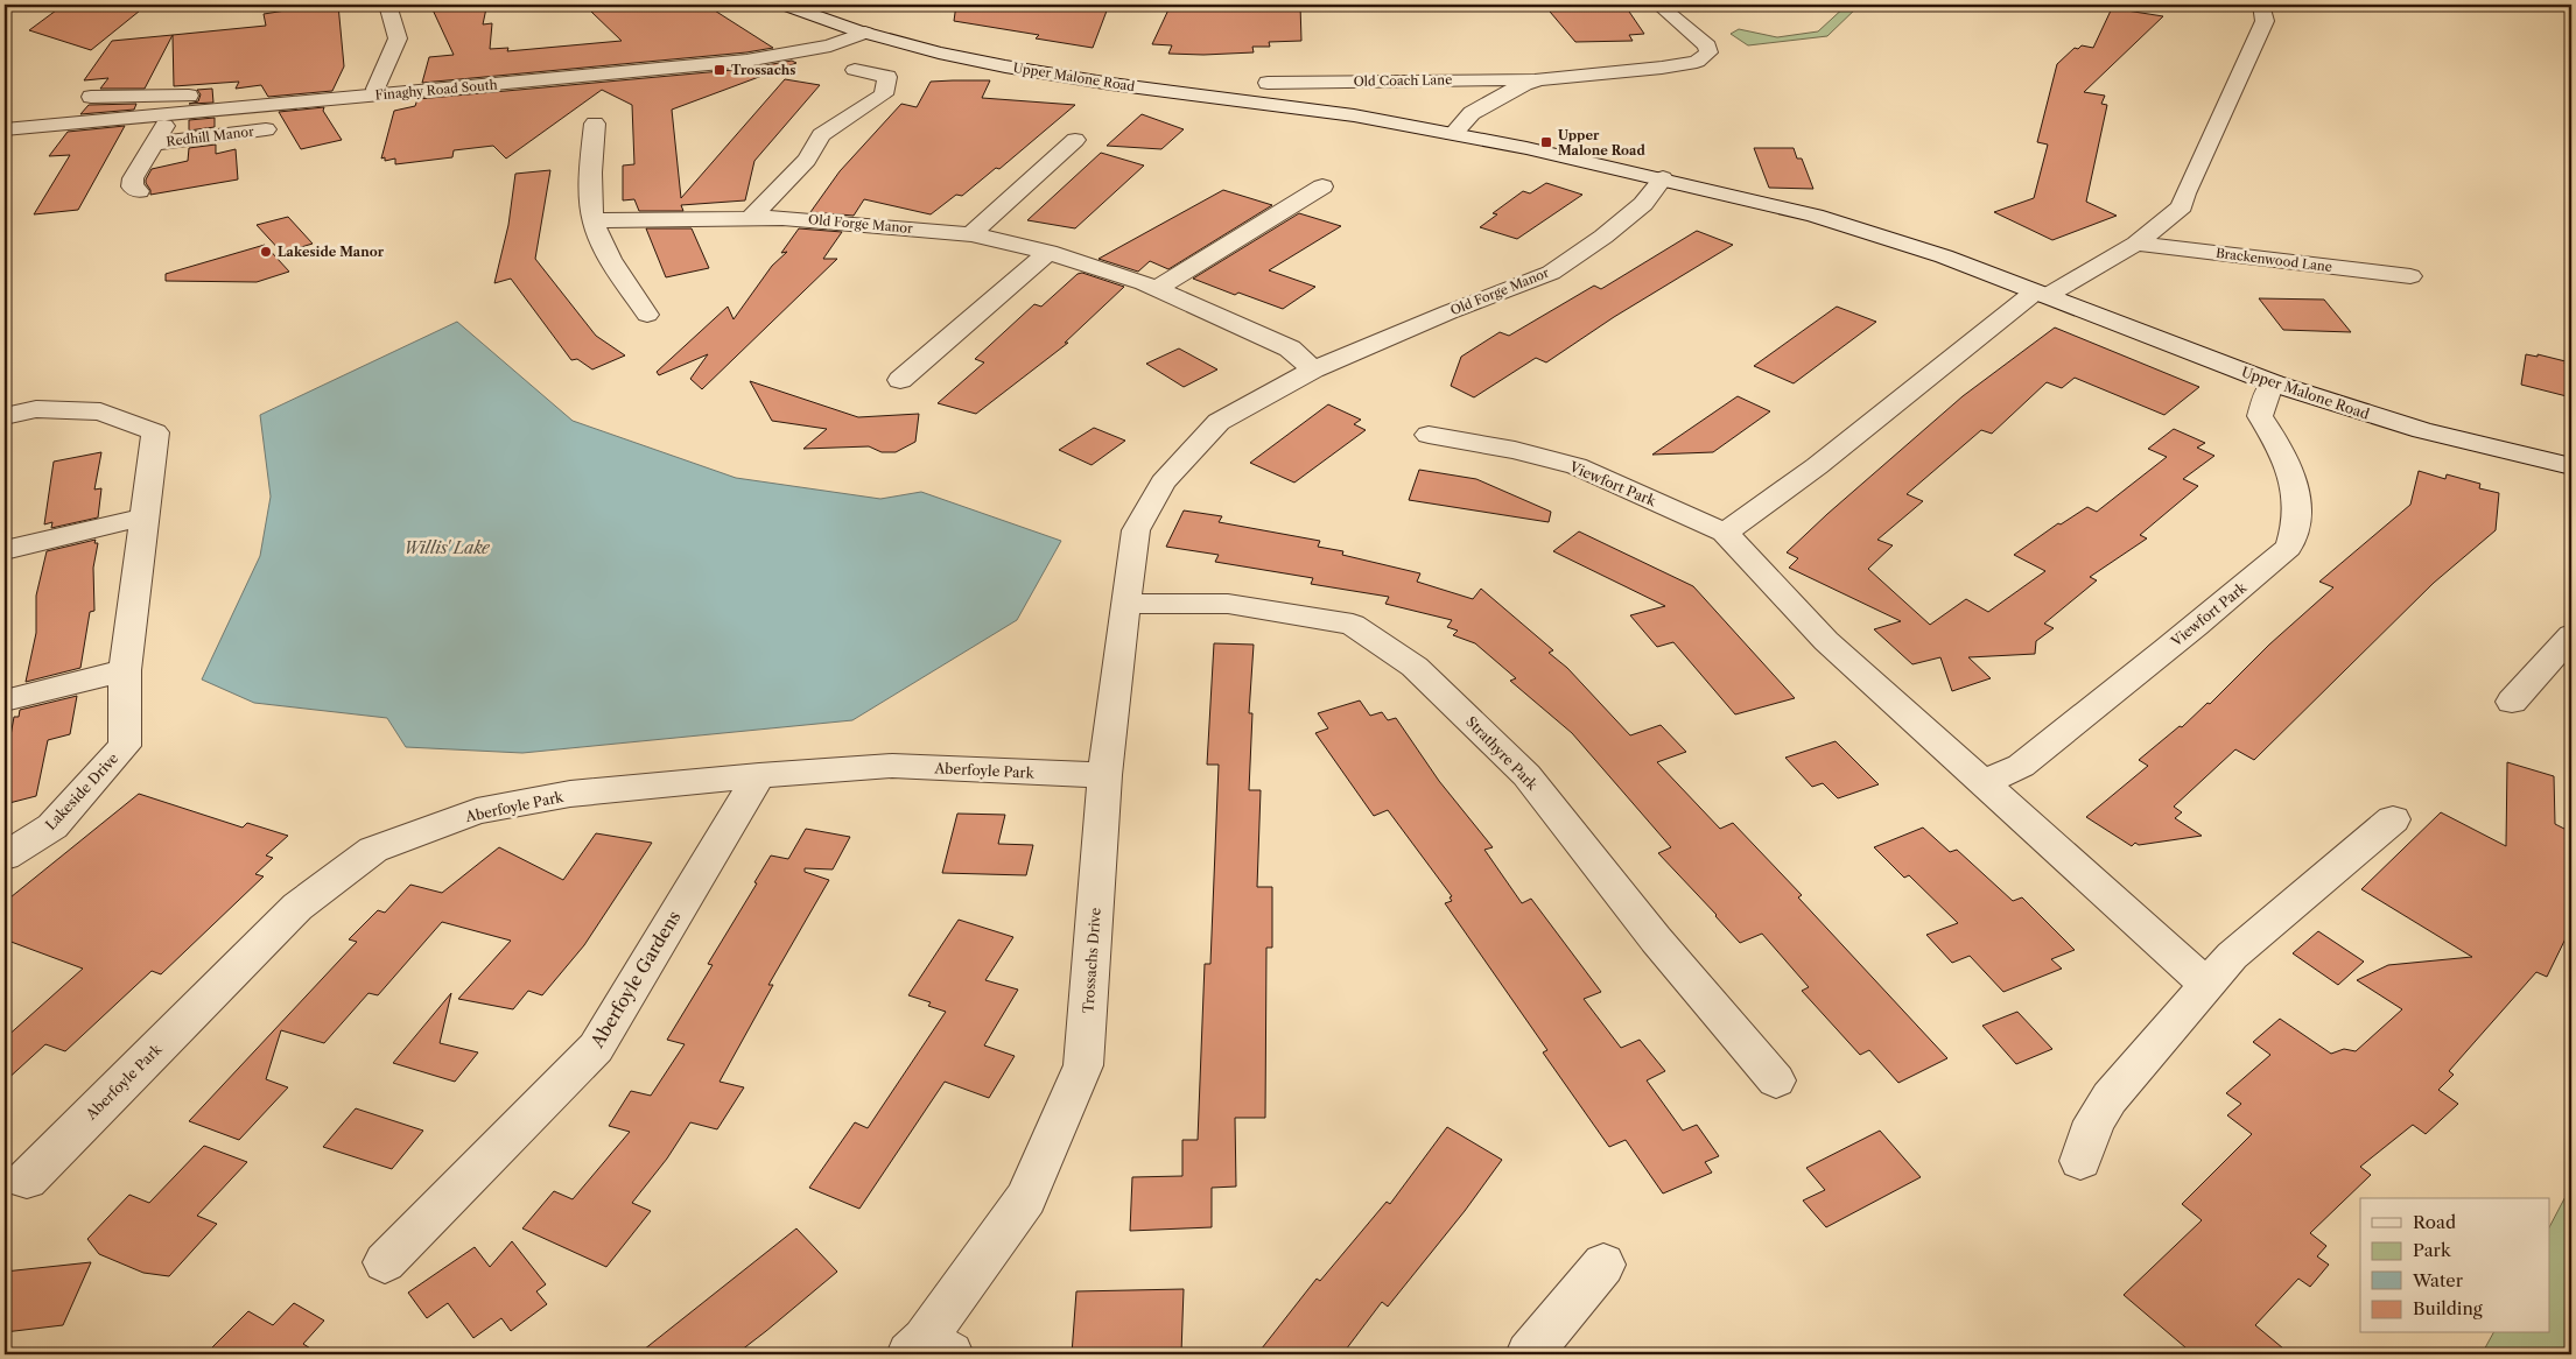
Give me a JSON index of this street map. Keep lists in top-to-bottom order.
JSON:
{
  "streets": {
    "street": [
      "Upper Malone Road",
      "Old Coach Lane",
      "Finaghy Road South",
      "Redhill Manor",
      "Old Forge Manor",
      "Brackenwood Lane",
      "Viewfort Park",
      "Strathyre Park",
      "Aberfoyle Park",
      "Lakeside Drive",
      "Trossachs Drive",
      "Aberfoyle Gardens"
    ]
  },
  "crossings": [
    ["Upper Malone Road", "Old Coach Lane"],
    ["Upper Malone Road", "Finaghy Road South"],
    ["Upper Malone Road", "Old Forge Manor"],
    ["Upper Malone Road", "Viewfort Park"],
    ["Finaghy Road South", "Redhill Manor"],
    ["Old Forge Manor", "Trossachs Drive"],
    ["Strathyre Park", "Trossachs Drive"],
    ["Aberfoyle Park", "Trossachs Drive"],
    ["Aberfoyle Park", "Aberfoyle Gardens"]
  ],
  "water": ["Willis' Lake"],
  "places": {
    "transit": ["Trossachs", "Upper Malone Road"],
    "other": ["Lakeside Manor"]
  },
  "legend": [
    "Road",
    "Park",
    "Water",
    "Building"
  ]
}
